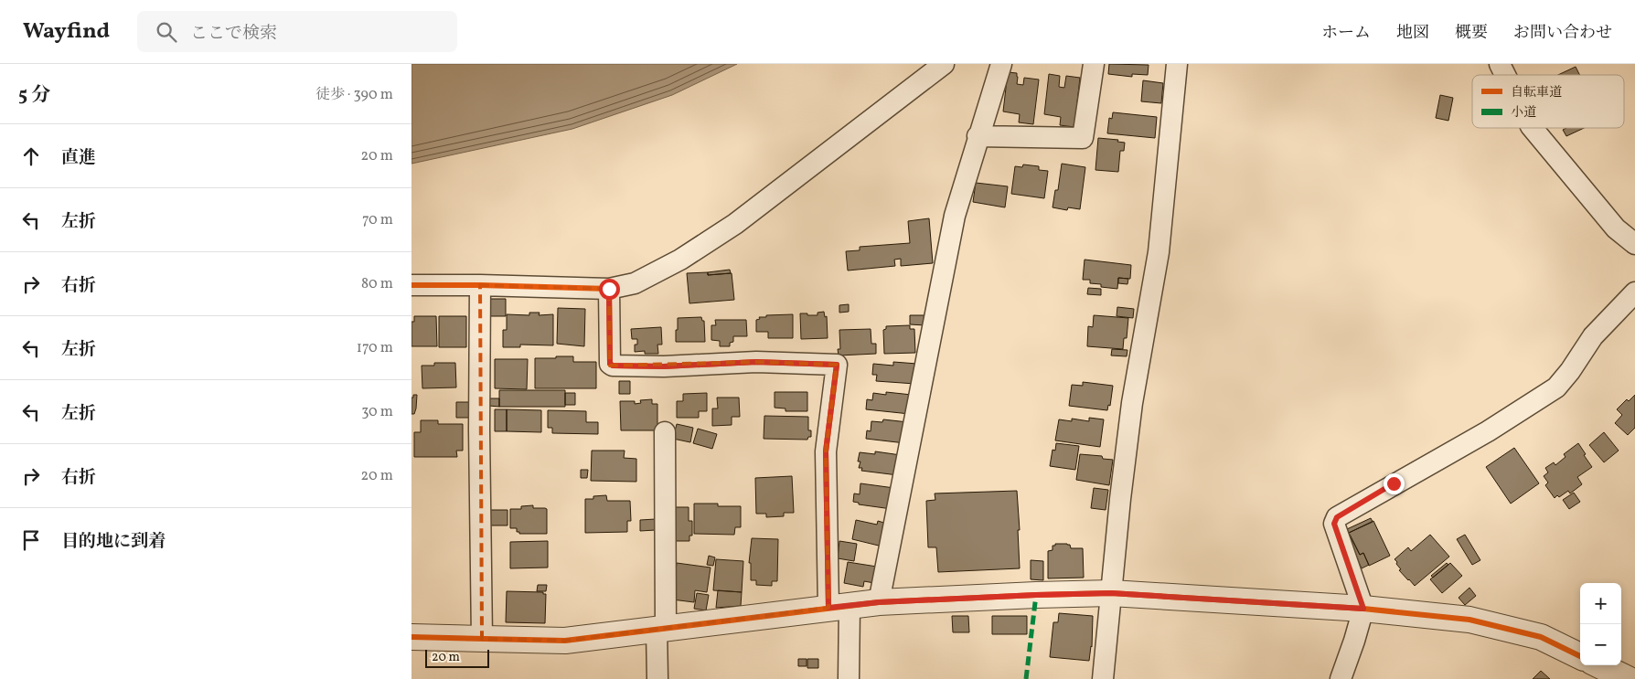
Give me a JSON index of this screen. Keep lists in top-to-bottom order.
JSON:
{
  "legend": ["自転車道", "小道"],
  "scale_bar": "20 m",
  "page": {
    "header": "Wayfind",
    "search": "ここで検索",
    "nav": [
      "ホーム",
      "地図",
      "概要",
      "お問い合わせ"
    ],
    "heading": ["5 分", "徒歩 · 390 m"],
    "list": [
      ["直進", "20 m"],
      ["左折", "70 m"],
      ["右折", "80 m"],
      ["左折", "170 m"],
      ["左折", "30 m"],
      ["右折", "20 m"],
      "目的地に到着"
    ],
    "map_buttons": ["+", "−"],
    "scale": "20 m"
  }
}
